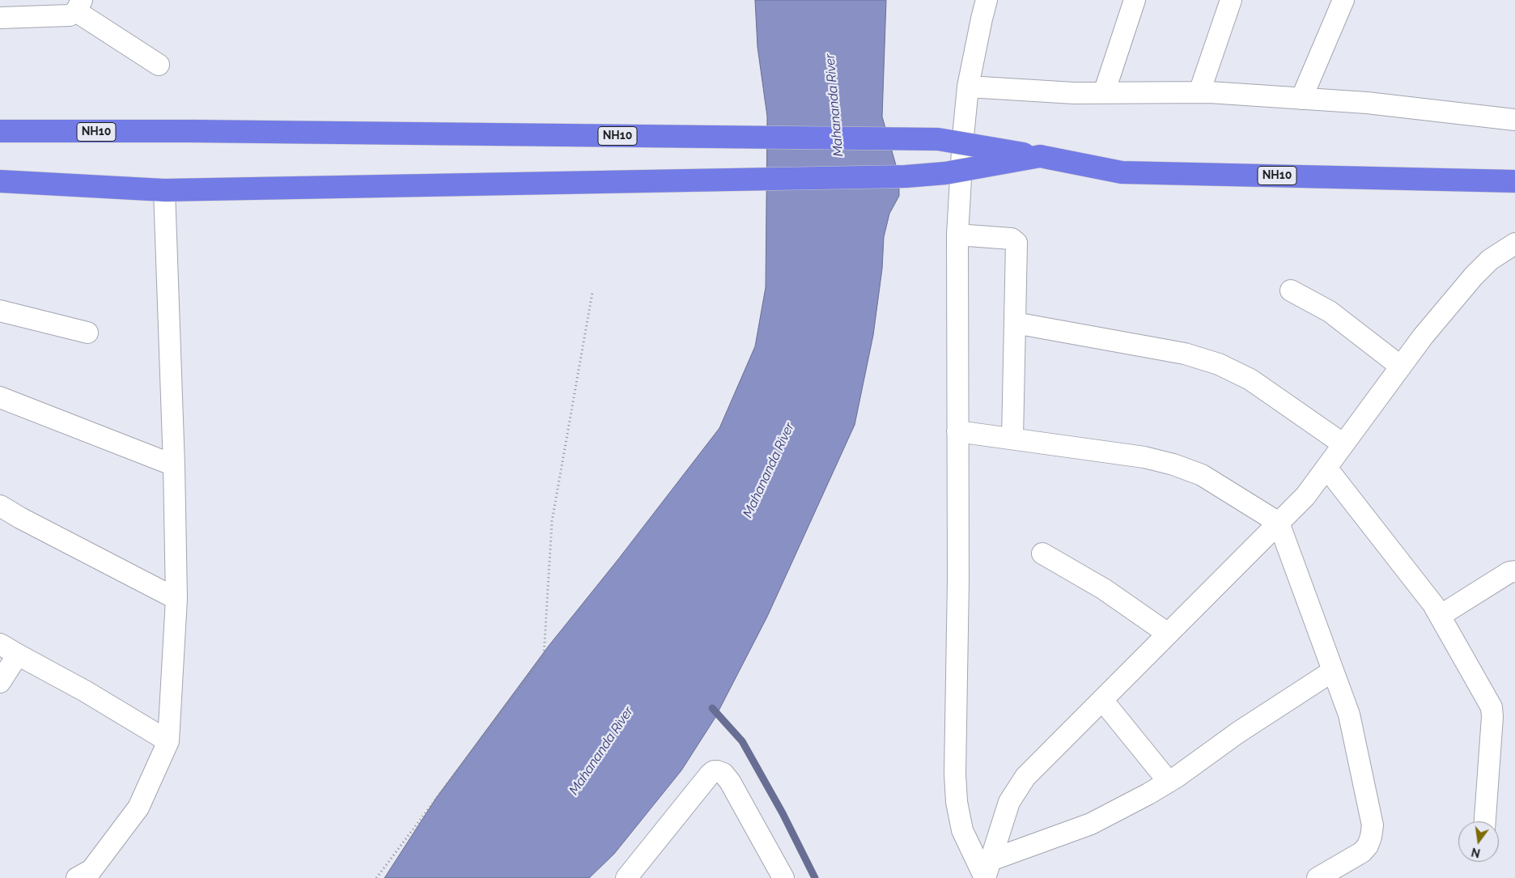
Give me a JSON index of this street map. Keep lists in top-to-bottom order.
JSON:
{
  "streets": {
    "highway": ["NH10"]
  },
  "water": ["Mahananda River"],
  "north": "bottom"
}
